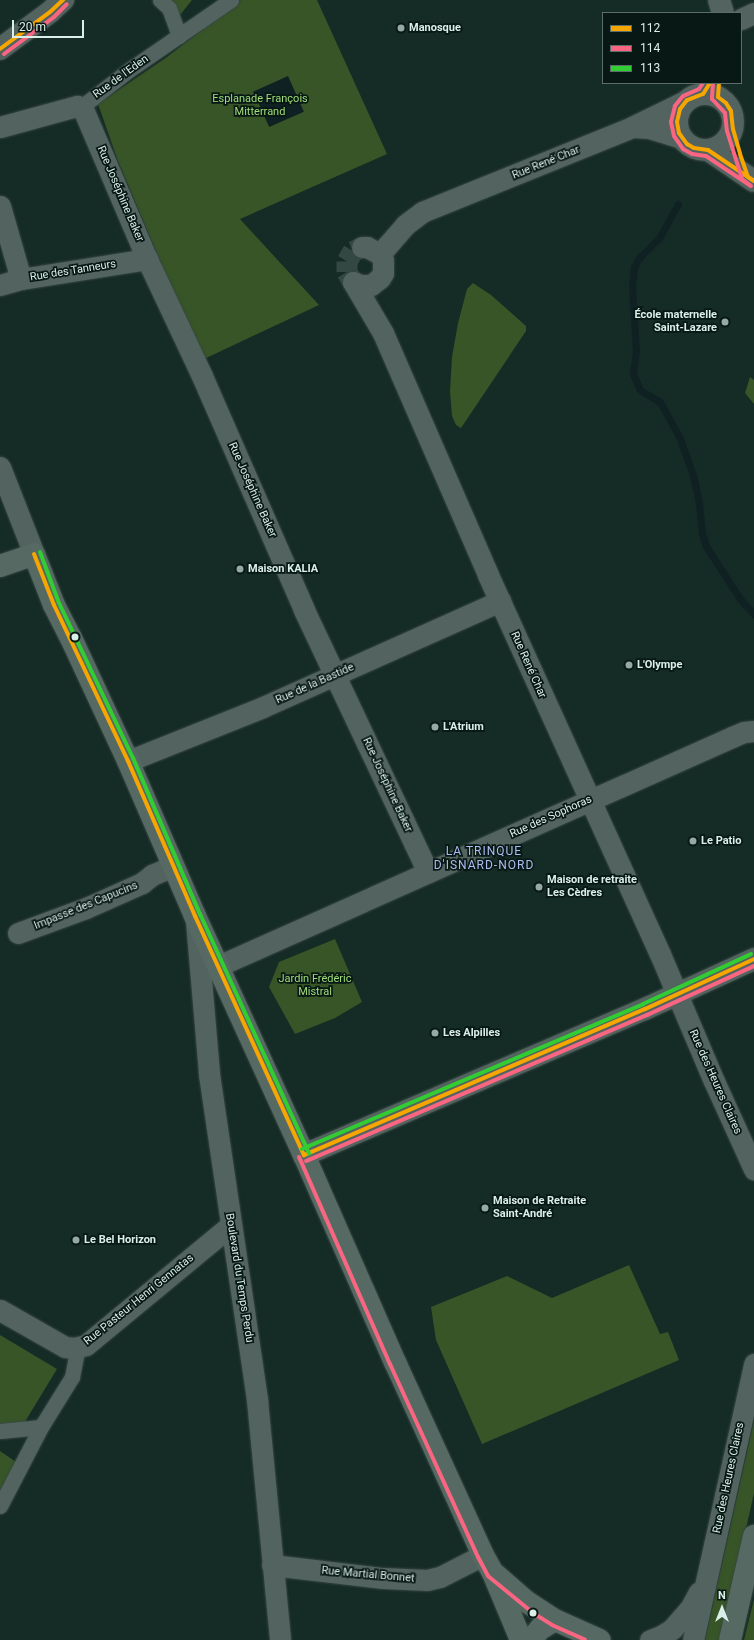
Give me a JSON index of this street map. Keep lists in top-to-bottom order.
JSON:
{
  "streets": {
    "street": [
      "Rue de l'Eden",
      "Rue René Char",
      "Rue Joséphine Baker",
      "Rue des Tanneurs",
      "Rue de la Bastide",
      "Rue des Sophoras",
      "Impasse des Capucins",
      "Rue des Heures Claires",
      "Boulevard du Temps Perdu",
      "Rue Pasteur Henri Gennatas",
      "Rue Martial Bonnet"
    ]
  },
  "crossings": [
    ["Rue de l'Eden", "Rue Joséphine Baker"],
    ["Rue René Char", "Rue de la Bastide"],
    ["Rue René Char", "Rue des Sophoras"],
    ["Rue René Char", "Rue des Heures Claires"],
    ["Rue Joséphine Baker", "Rue des Tanneurs"],
    ["Rue Joséphine Baker", "Rue de la Bastide"],
    ["Rue Joséphine Baker", "Rue des Sophoras"],
    ["Boulevard du Temps Perdu", "Rue Pasteur Henri Gennatas"],
    ["Boulevard du Temps Perdu", "Rue Martial Bonnet"]
  ],
  "districts": ["LA TRINQUE D'ISNARD-NORD"],
  "parks": ["Esplanade François Mitterrand", "Jardin Frédéric Mistral"],
  "places": [
    "Manosque",
    "École maternelle Saint-Lazare",
    "Maison KALIA",
    "L'Olympe",
    "L'Atrium",
    "Le Patio",
    "Maison de retraite Les Cèdres",
    "Les Alpilles",
    "Maison de Retraite Saint-André",
    "Le Bel Horizon"
  ],
  "lines": ["transit line 112", "transit line 114", "transit line 113"],
  "legend": ["112", "114", "113"],
  "scale_bar": "20 m",
  "north": "top"
}
